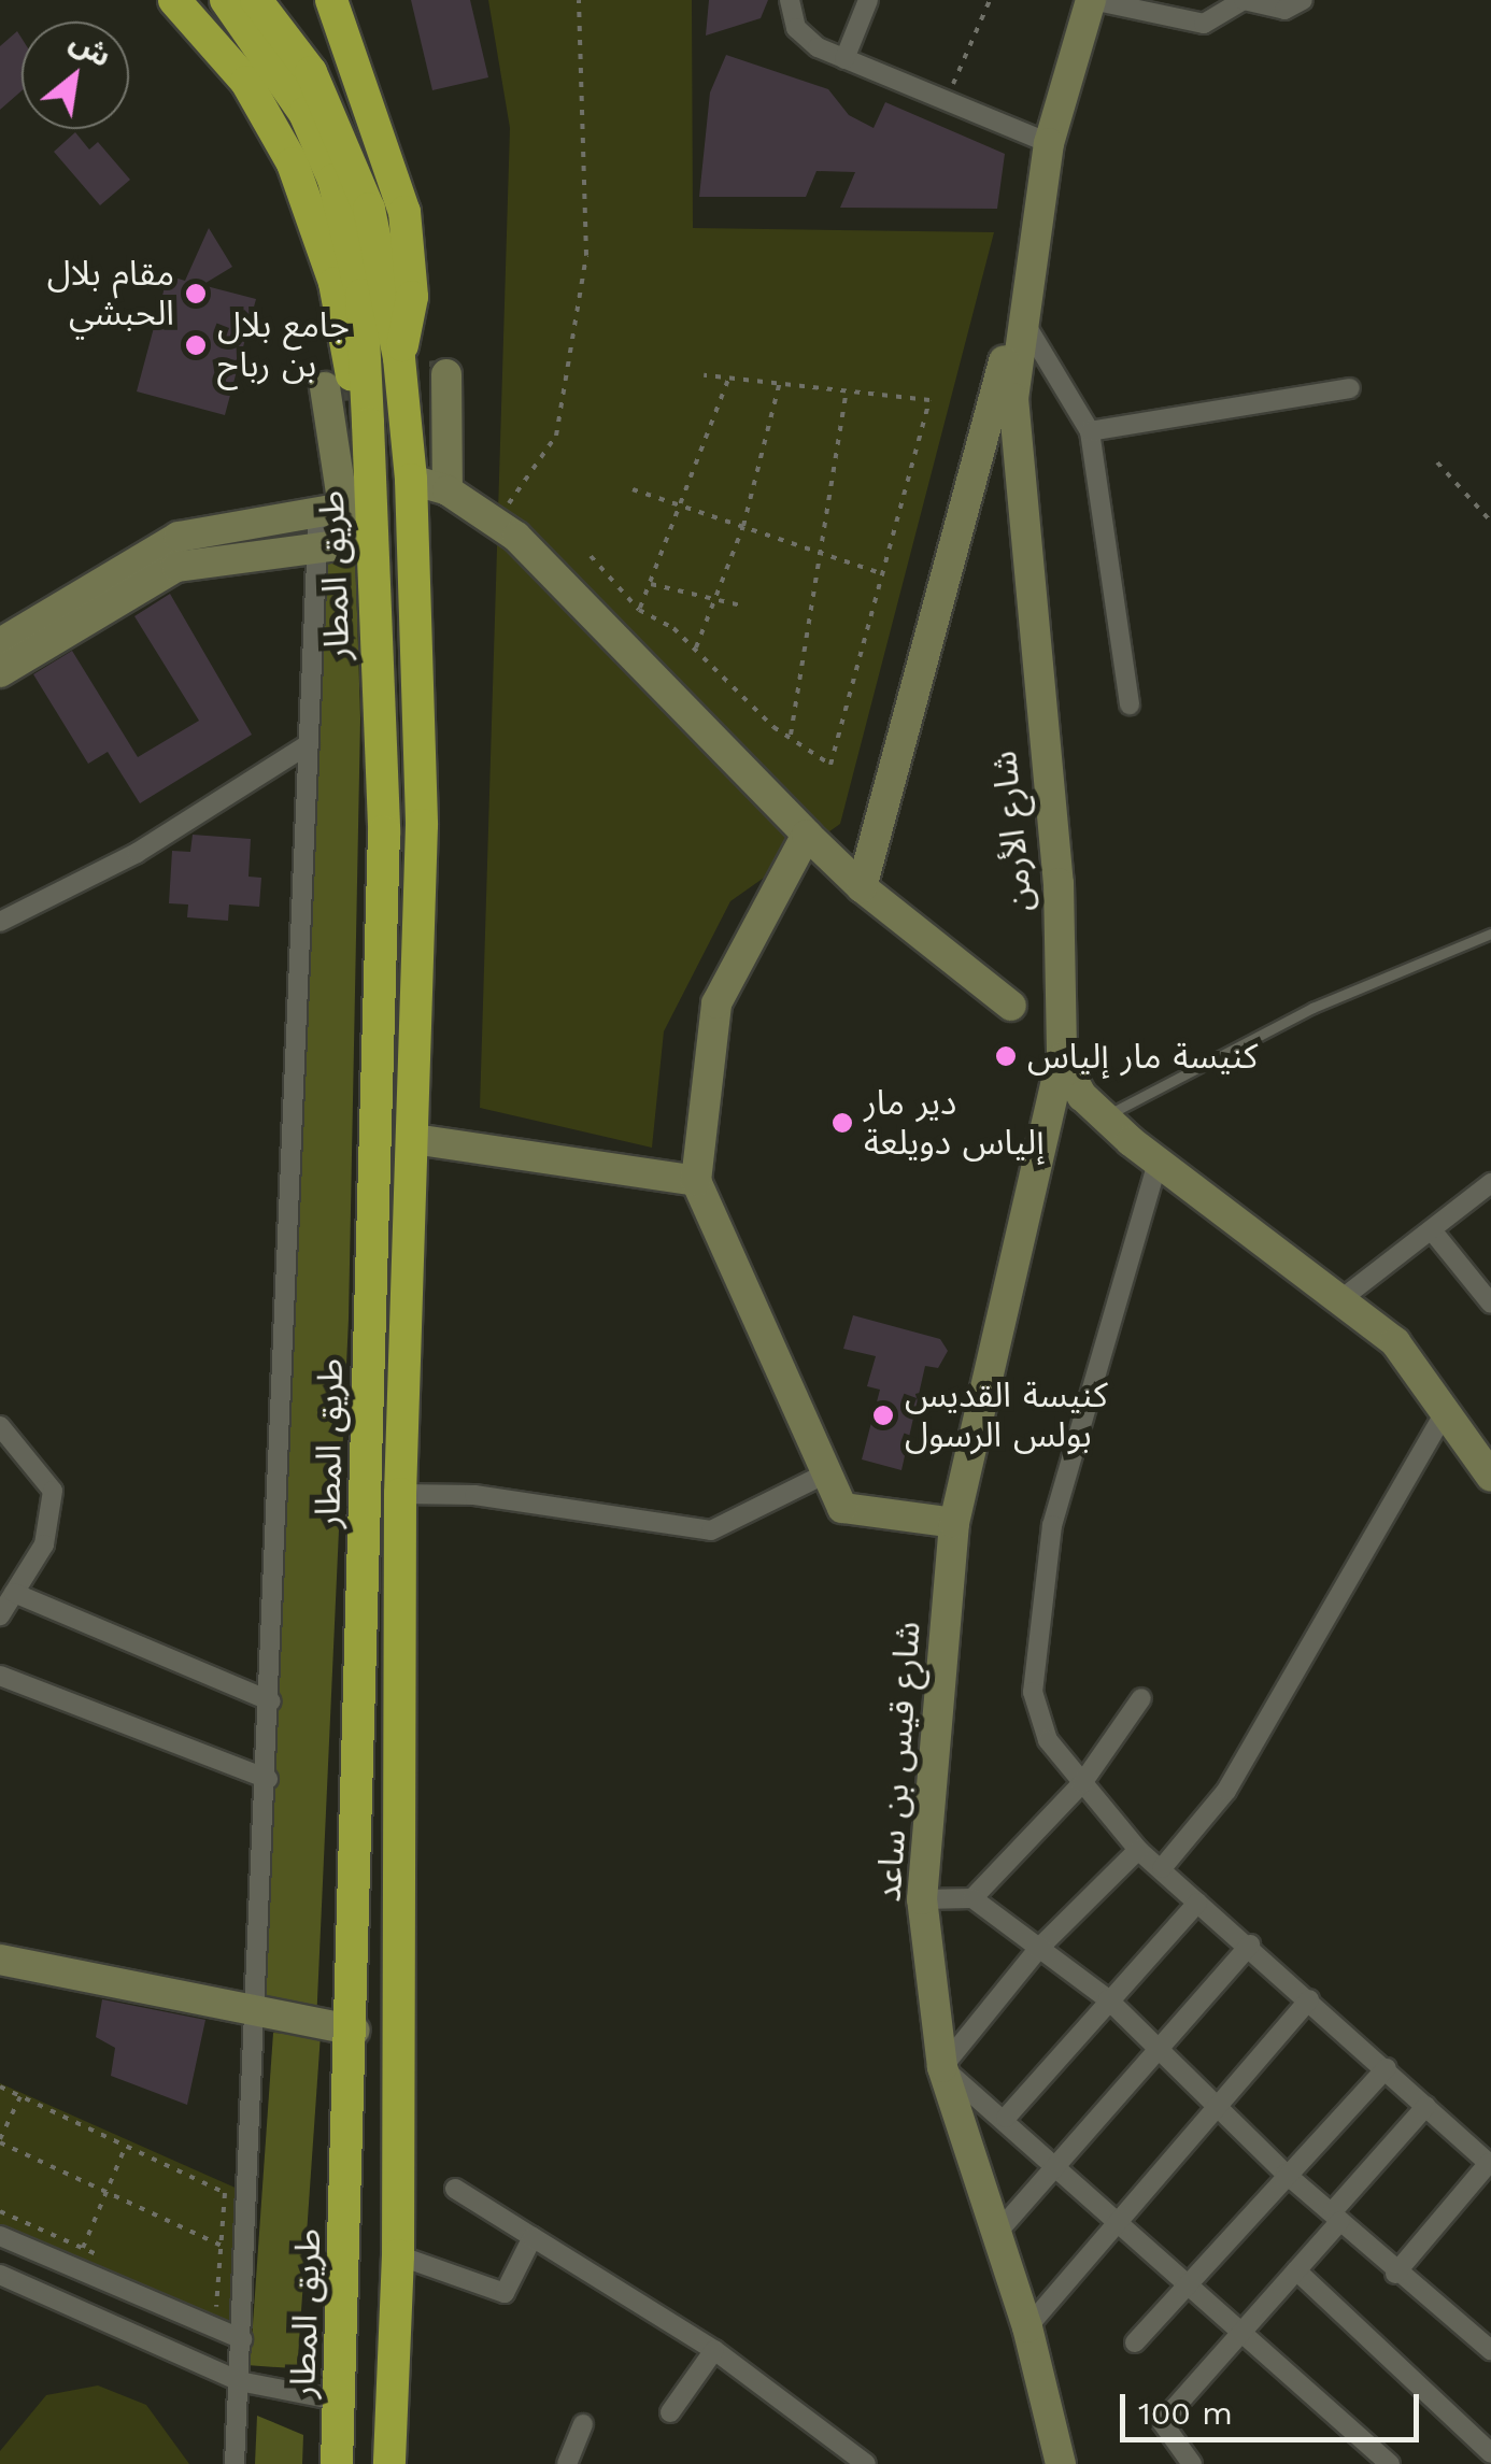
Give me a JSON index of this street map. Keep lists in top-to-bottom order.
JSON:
{
  "streets": {
    "highway": ["طريق المطار"],
    "main road": ["شارع الأرمن", "شارع قيس بن ساعد"]
  },
  "crossings": [
    ["شارع الأرمن", "شارع قيس بن ساعد"]
  ],
  "places": [
    "مقام بلال الحبشي",
    "جامع بلال بن رباح",
    "كنيسة مار إلياس",
    "دير مار إلياس دويلعة",
    "كنيسة القديس بولس الرسول"
  ],
  "scale_bar": "100 m",
  "north": "top right"
}
